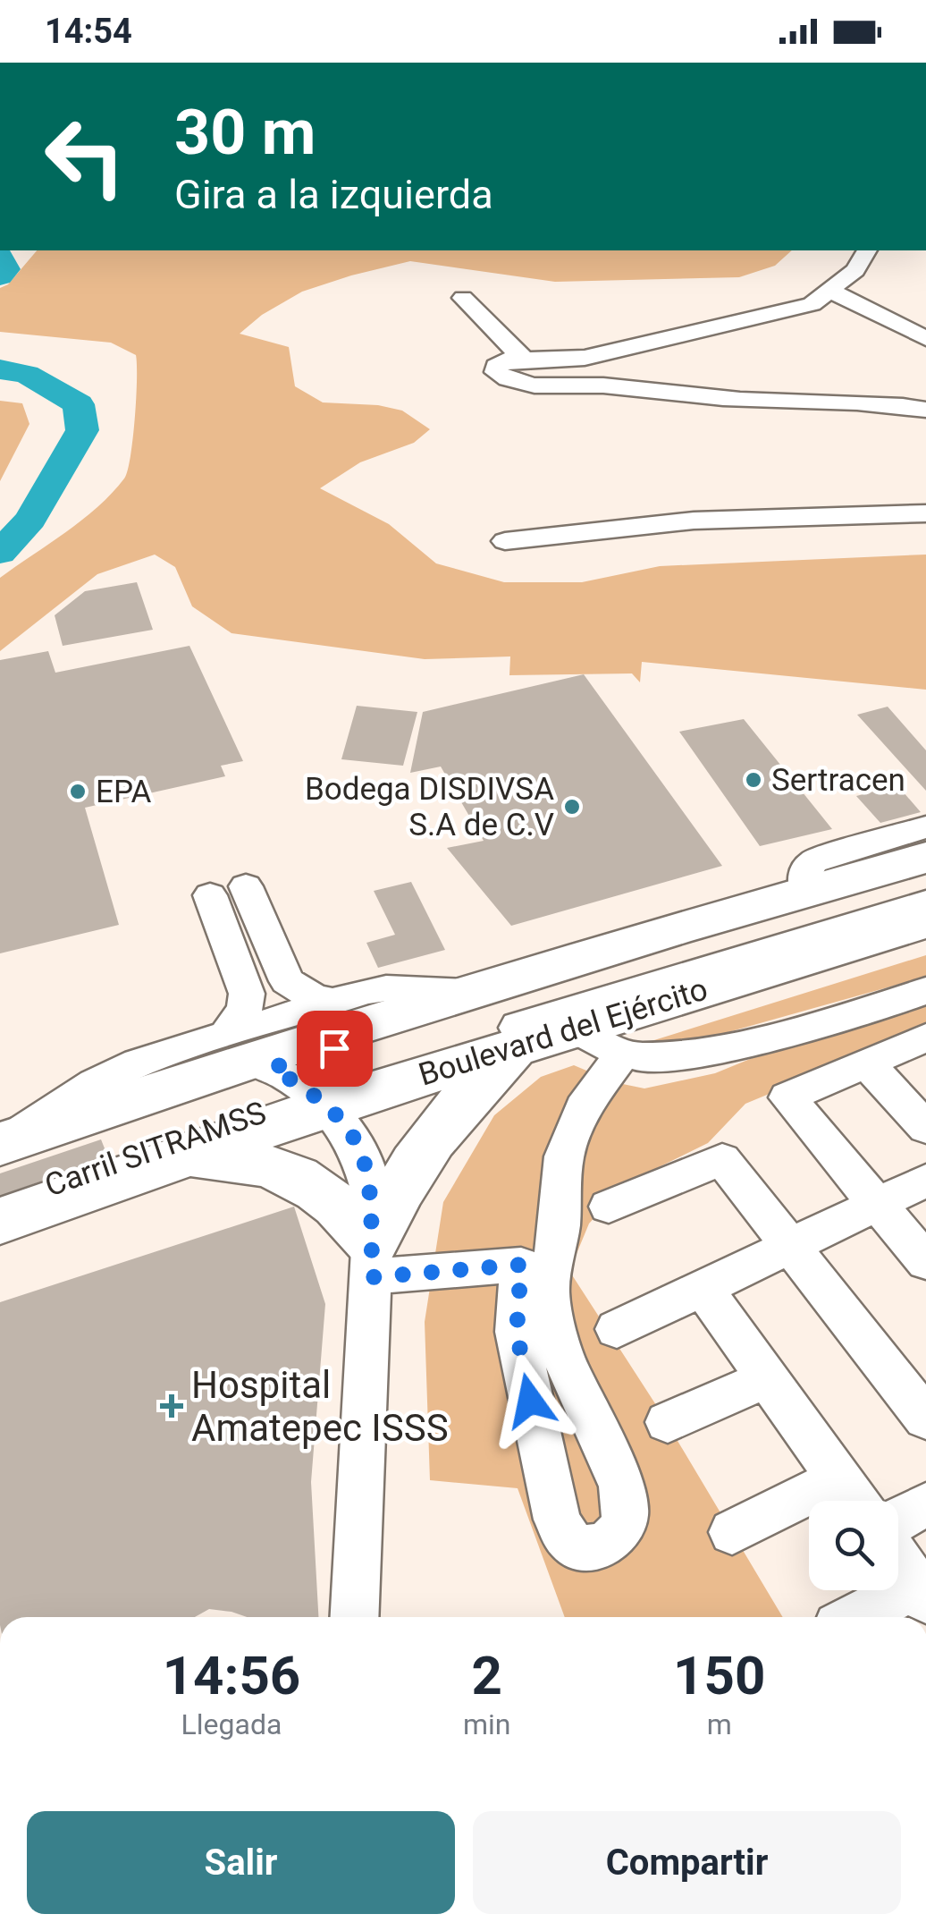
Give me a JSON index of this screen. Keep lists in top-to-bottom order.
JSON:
{
  "streets": {
    "highway": ["Boulevard del Ejército"],
    "main road": ["Carril SITRAMSS"]
  },
  "crossings": [
    ["Boulevard del Ejército", "Carril SITRAMSS"]
  ],
  "places": {
    "other": ["Sertracen", "EPA", "Bodega DISDIVSA S.A de C.V"],
    "health": ["Hospital Amatepec ISSS"]
  },
  "page": {
    "status": "14:54",
    "turn": ["30 m", "Gira a la izquierda"],
    "eta": [
      "14:56",
      "Llegada",
      "2",
      "min",
      "150",
      "m"
    ],
    "buttons": ["Salir", "Compartir"]
  }
}
